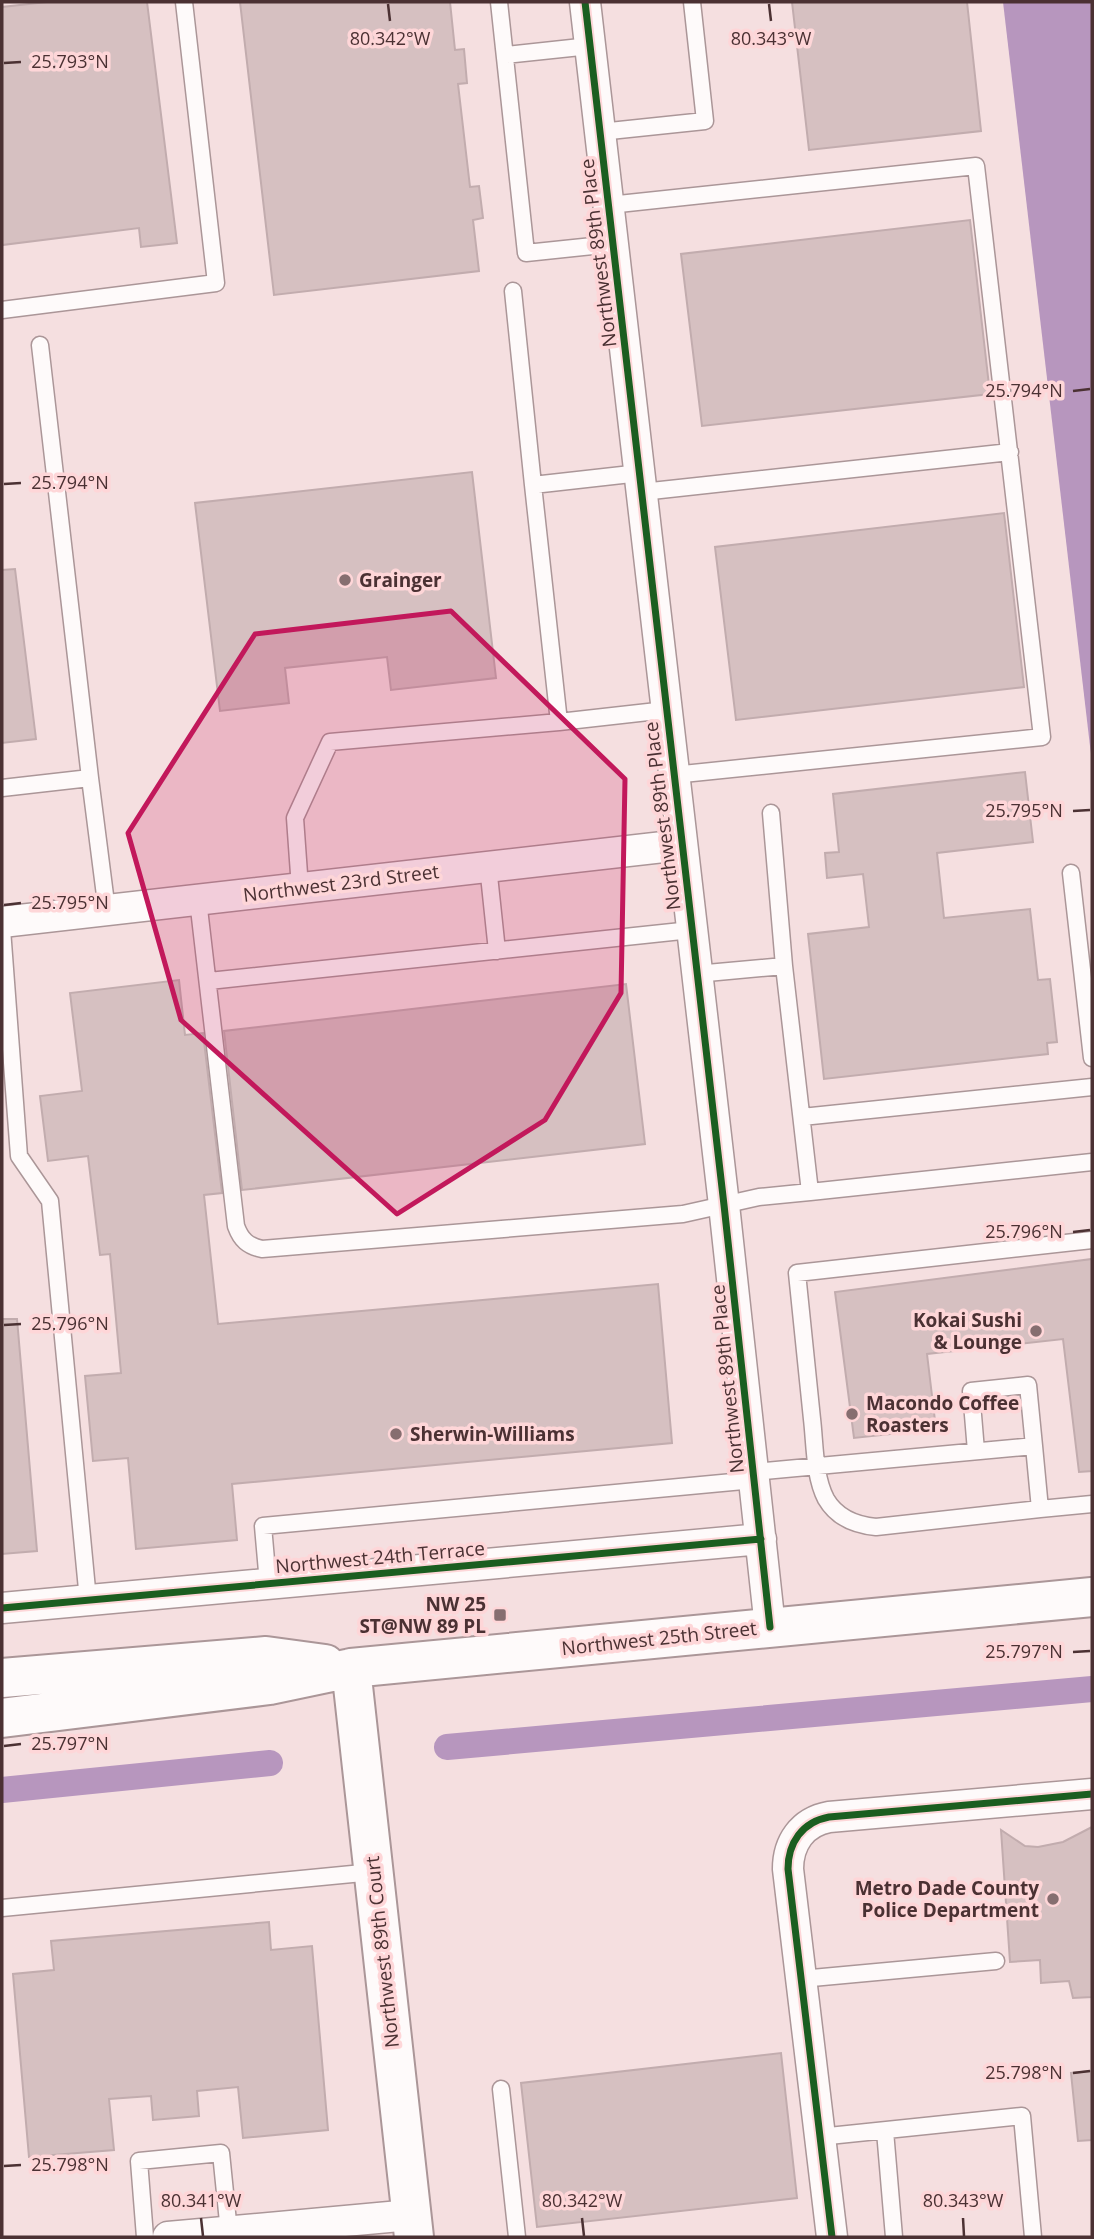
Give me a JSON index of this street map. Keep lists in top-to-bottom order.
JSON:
{
  "streets": {
    "main road": ["Northwest 25th Street", "Northwest 89th Court"],
    "street": ["Northwest 89th Place", "Northwest 23rd Street", "Northwest 24th Terrace"]
  },
  "crossings": [
    ["Northwest 89th Place", "Northwest 23rd Street"],
    ["Northwest 89th Place", "Northwest 24th Terrace"],
    ["Northwest 89th Place", "Northwest 25th Street"],
    ["Northwest 25th Street", "Northwest 89th Court"]
  ],
  "places": {
    "other": [
      "Grainger",
      "Kokai Sushi & Lounge",
      "Macondo Coffee Roasters",
      "Sherwin-Williams",
      "Metro Dade County Police Department"
    ],
    "transit": ["NW 25 ST@NW 89 PL"]
  },
  "coordinates": [
    "80.342°W",
    "80.343°W",
    "25.793°N",
    "25.794°N",
    "25.795°N",
    "25.796°N",
    "25.797°N",
    "25.798°N",
    "80.341°W"
  ]
}
